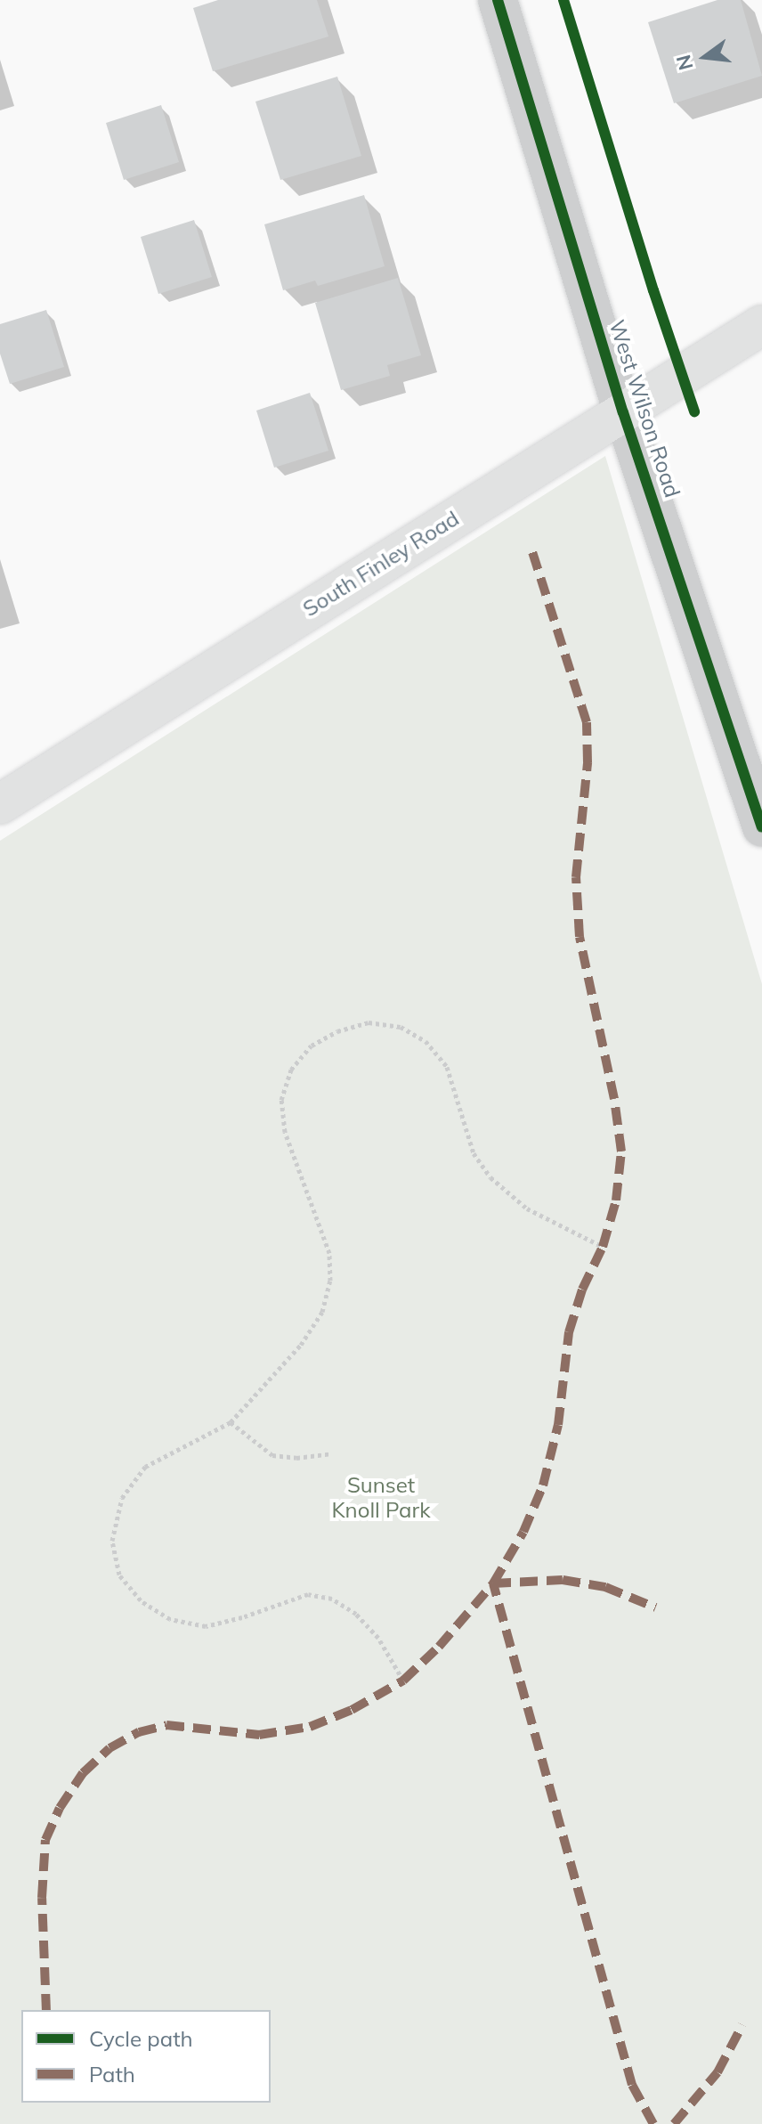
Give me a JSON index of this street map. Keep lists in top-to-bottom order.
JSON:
{
  "streets": {
    "main road": ["South Finley Road"],
    "street": ["West Wilson Road"]
  },
  "crossings": [
    ["West Wilson Road", "South Finley Road"]
  ],
  "parks": ["Sunset Knoll Park"],
  "legend": ["Cycle path", "Path"],
  "north": "left"
}
